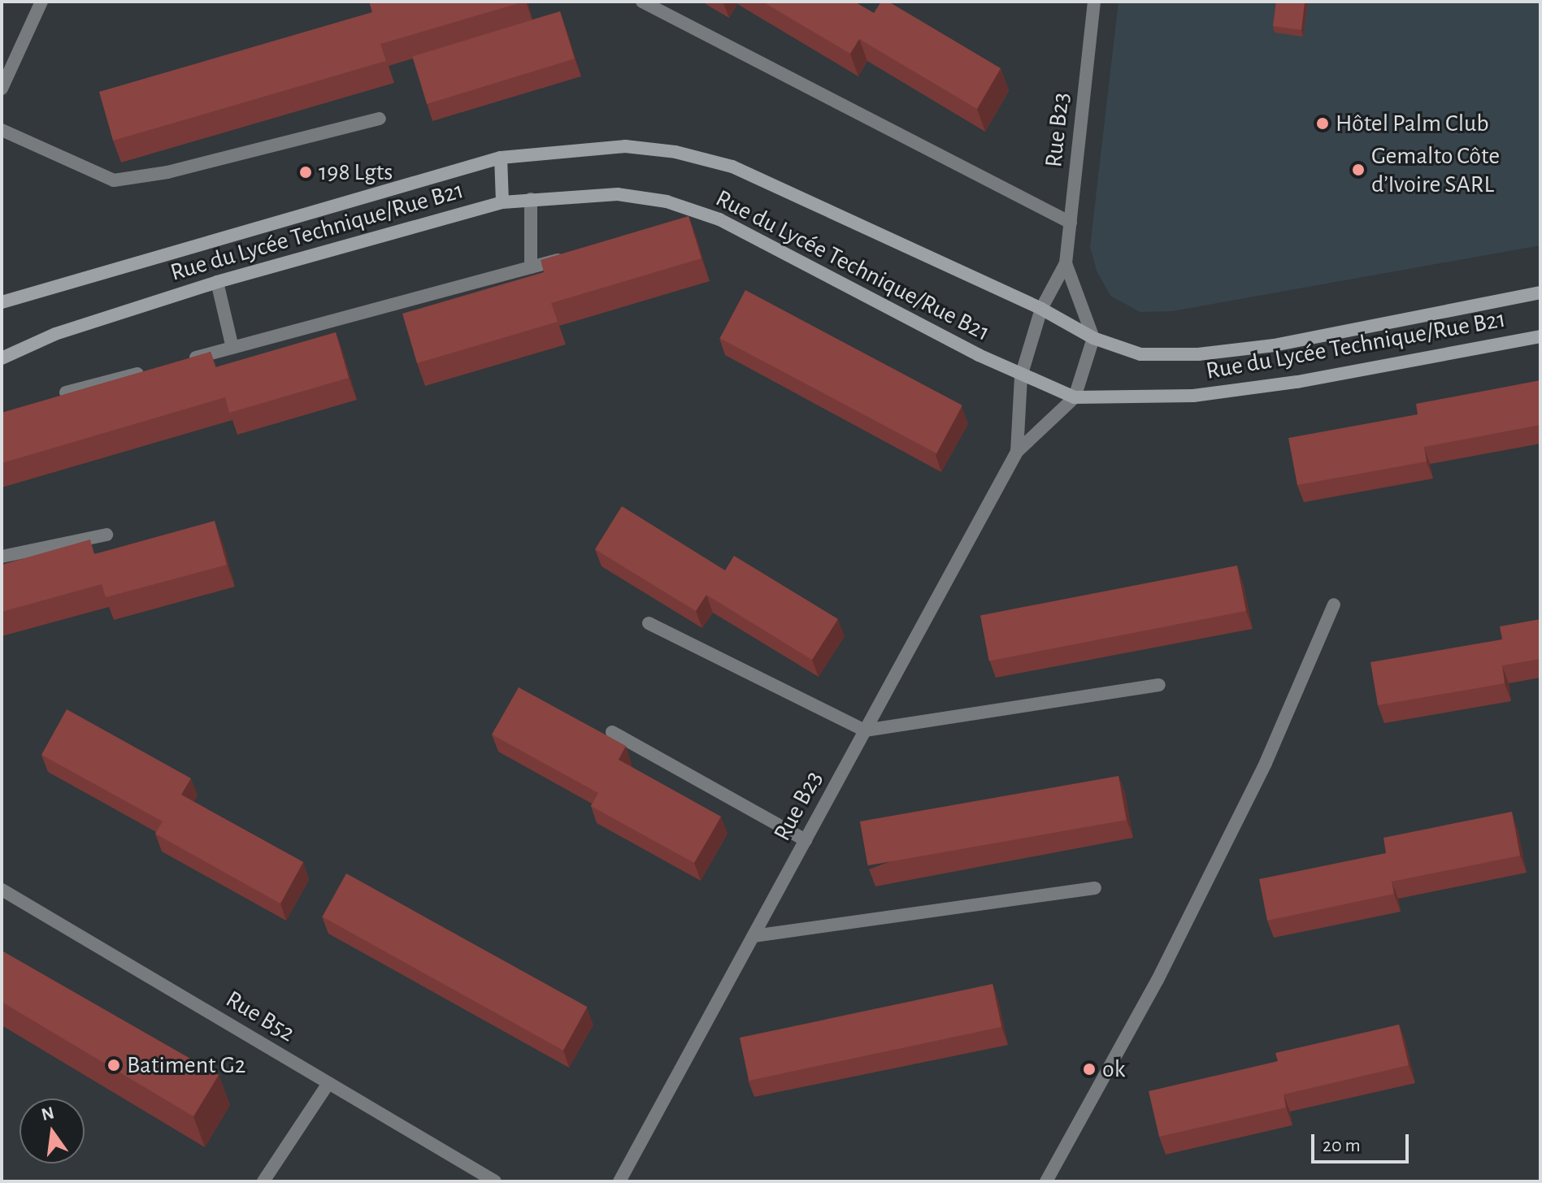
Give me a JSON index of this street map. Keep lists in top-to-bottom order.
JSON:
{
  "streets": {
    "street": ["Rue B23", "Rue du Lycée Technique/Rue B21", "Rue B52"]
  },
  "places": [
    "Hôtel Palm Club",
    "Gemalto Côte d’Ivoire SARL",
    "198 Lgts",
    "Batiment G2",
    "ok"
  ],
  "scale_bar": "20 m",
  "north": "top"
}
